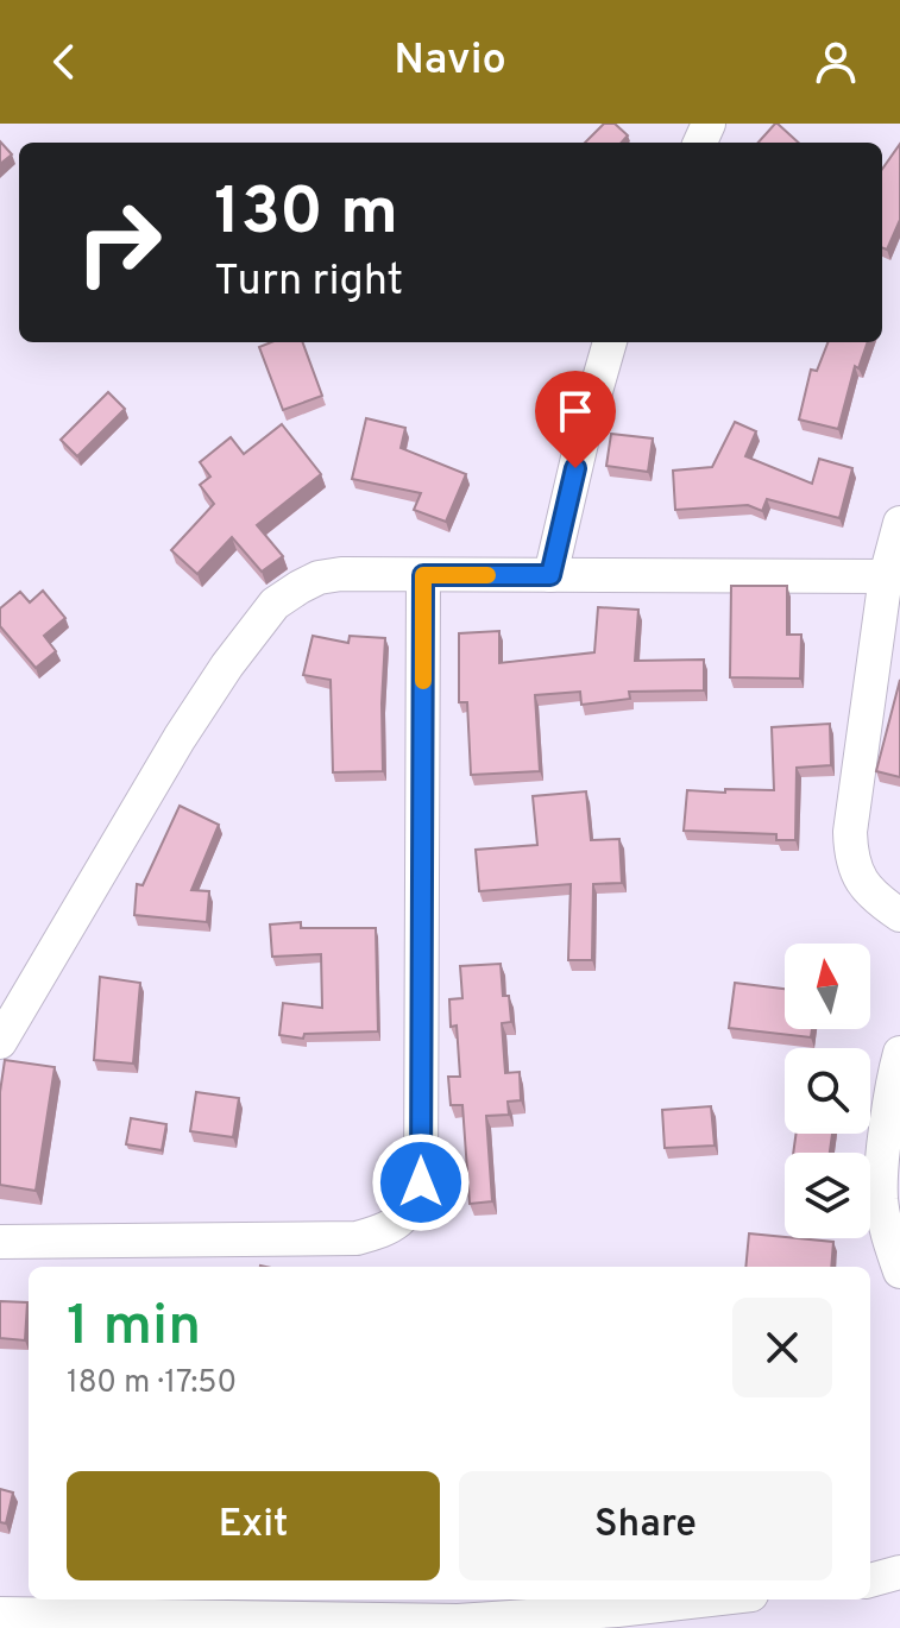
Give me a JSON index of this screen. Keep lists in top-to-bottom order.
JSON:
{
  "north": "top",
  "page": {
    "header": "Navio",
    "turn": ["130 m", "Turn right"],
    "heading": ["1 min", "180 m · 17:50"],
    "buttons": ["Exit", "Share"]
  }
}
